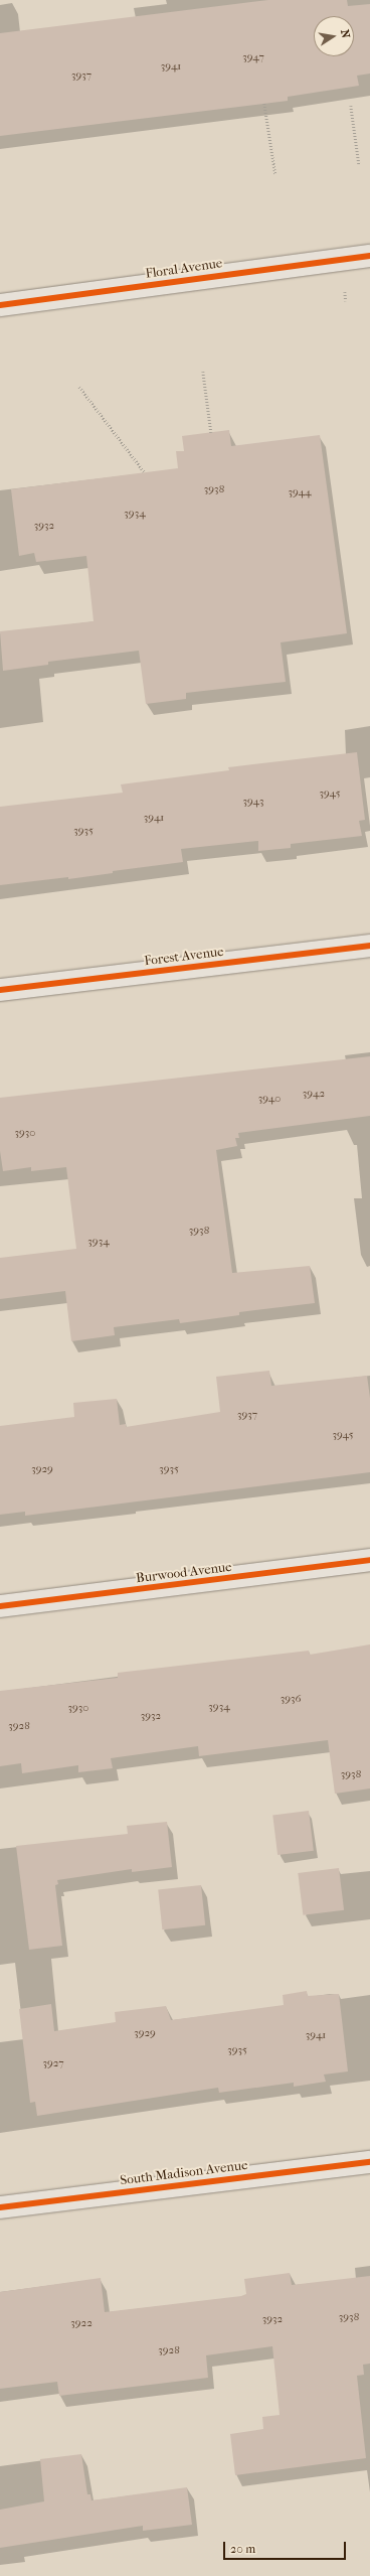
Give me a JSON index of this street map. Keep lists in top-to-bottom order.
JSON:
{
  "streets": {
    "street": [
      "Floral Avenue",
      "Forest Avenue",
      "Burwood Avenue",
      "South Madison Avenue"
    ]
  },
  "house_numbers": [
    "3947",
    "3941",
    "3937",
    "3938",
    "3944",
    "3934",
    "3932",
    "3945",
    "3943",
    "3941",
    "3935",
    "3942",
    "3940",
    "3930",
    "3938",
    "3934",
    "3937",
    "3945",
    "3929",
    "3935",
    "3936",
    "3934",
    "3930",
    "3932",
    "3928",
    "3938",
    "3929",
    "3941",
    "3935",
    "3927",
    "3938",
    "3932",
    "3922",
    "3928"
  ],
  "scale_bar": "20 m",
  "north": "right"
}
